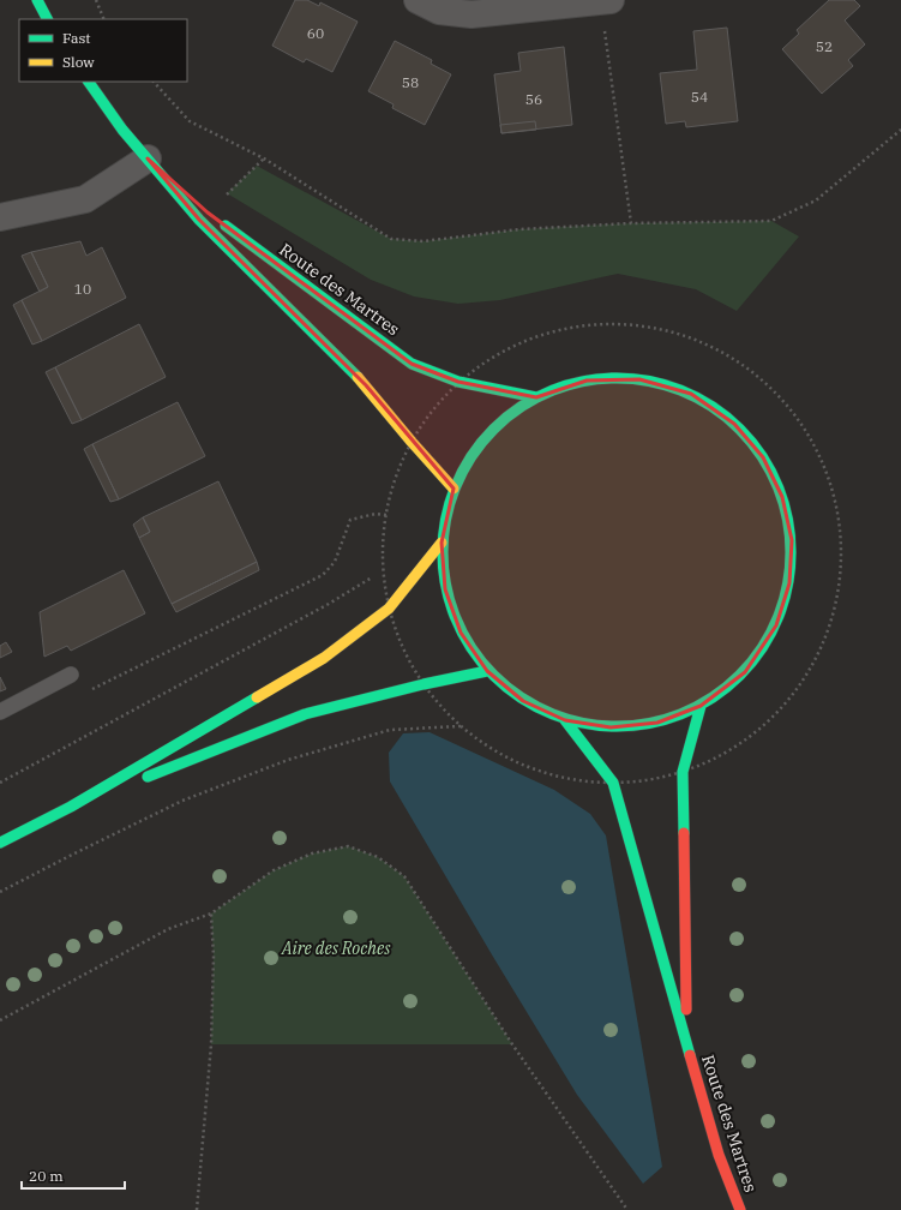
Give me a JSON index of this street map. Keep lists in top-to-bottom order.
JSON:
{
  "streets": {
    "main road": ["Route des Martres"]
  },
  "parks": ["Aire des Roches"],
  "house_numbers": [
    "60",
    "52",
    "58",
    "54",
    "56",
    "10"
  ],
  "legend": ["Fast", "Slow"],
  "scale_bar": "20 m"
}
